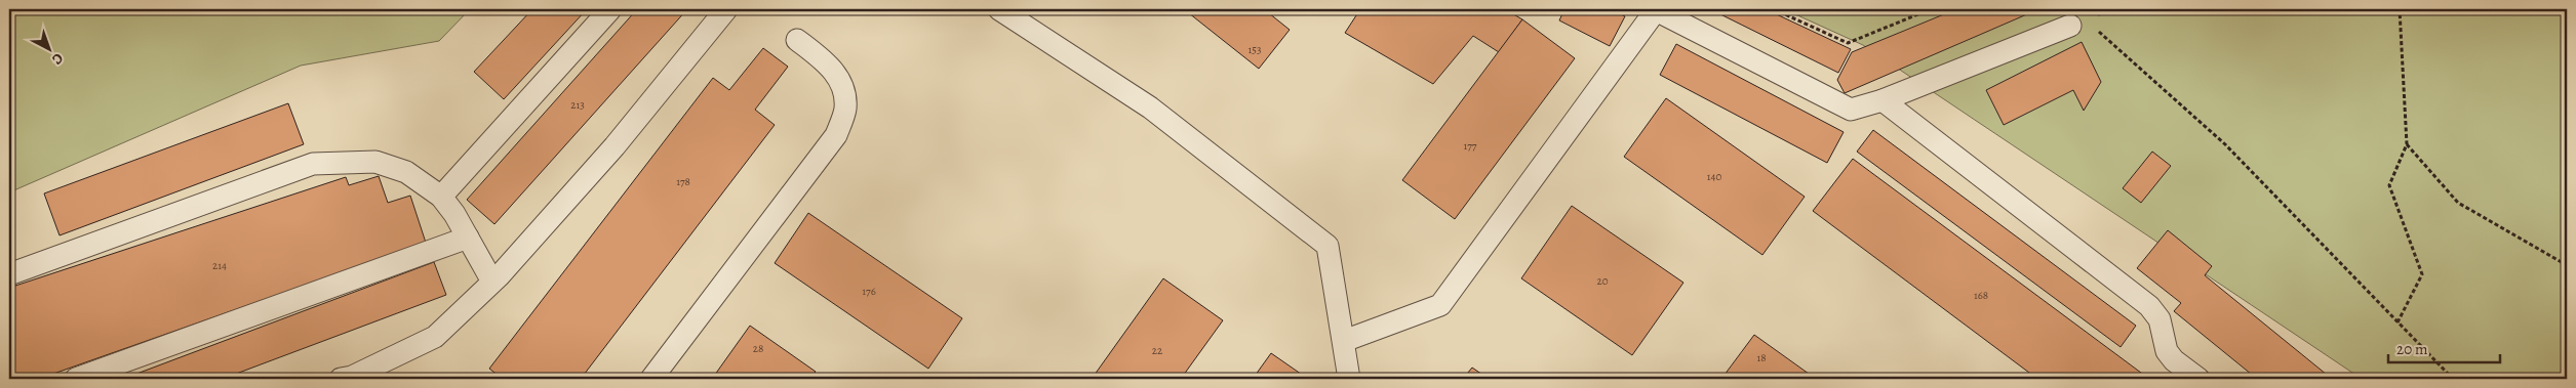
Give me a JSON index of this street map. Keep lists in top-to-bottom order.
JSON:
{
  "house_numbers": [
    "153",
    "213",
    "177",
    "140",
    "178",
    "214",
    "20",
    "176",
    "168",
    "28",
    "22",
    "18"
  ],
  "scale_bar": "20 m",
  "north": "bottom right"
}
